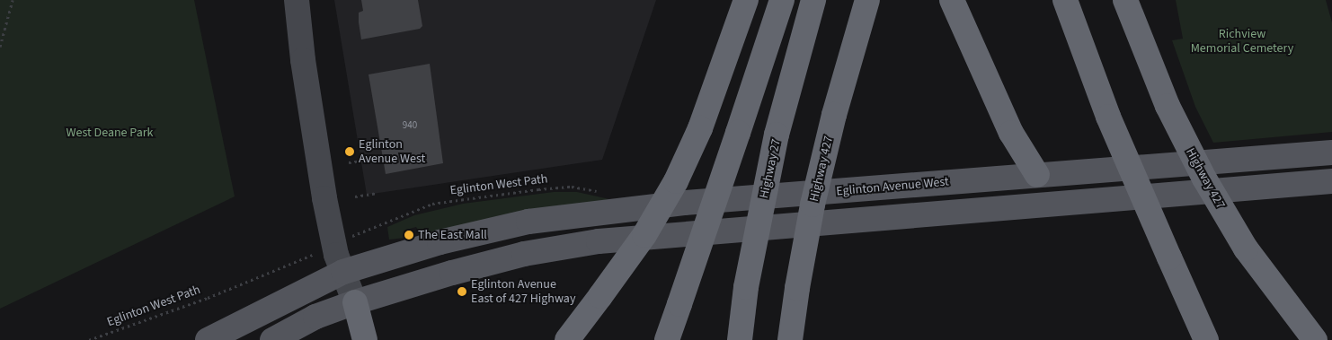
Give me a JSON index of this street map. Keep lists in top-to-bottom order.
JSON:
{
  "streets": {
    "highway": ["Highway 27", "Highway 427"],
    "main road": ["Eglinton Avenue West"],
    "path": ["Eglinton West Path"]
  },
  "parks": ["Richview Memorial Cemetery", "West Deane Park"],
  "places": ["Eglinton Avenue West", "The East Mall", "Eglinton Avenue East of 427 Highway"],
  "house_numbers": ["940"]
}
